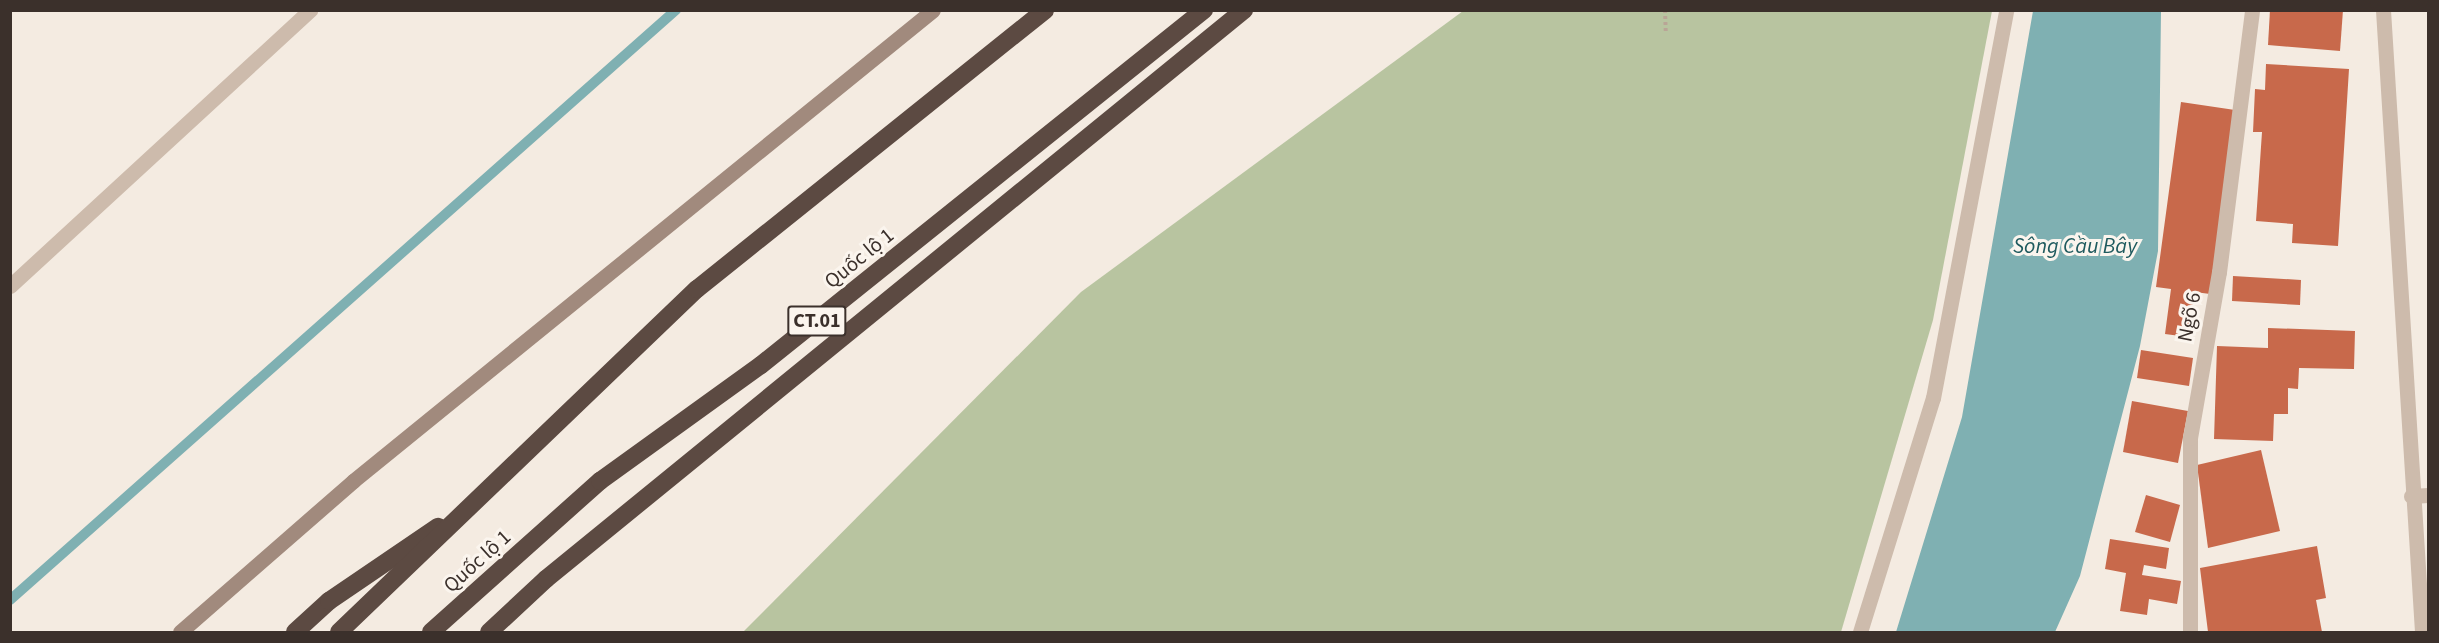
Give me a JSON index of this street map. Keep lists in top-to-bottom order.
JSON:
{
  "streets": {
    "highway": ["Quốc lộ 1", "CT.01"],
    "street": ["Ngõ 6"]
  },
  "water": ["Sông Cầu Bây"]
}
